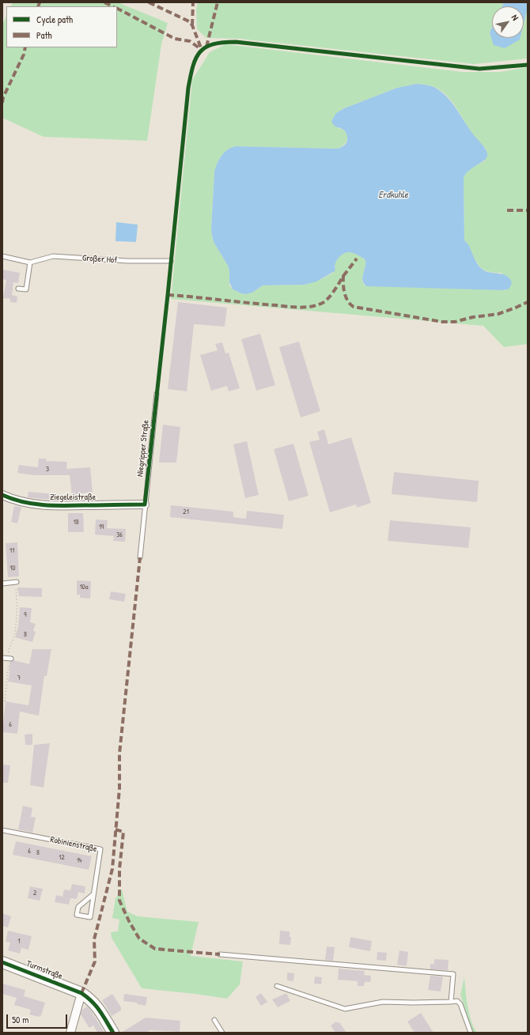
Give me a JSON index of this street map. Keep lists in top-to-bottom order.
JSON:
{
  "streets": {
    "street": ["Ziegeleistraße", "Turmstraße"],
    "lane": ["Großer Hof", "Niegripper Straße", "Robinienstraße"]
  },
  "crossings": [
    ["Niegripper Straße", "Ziegeleistraße"]
  ],
  "water": ["Erdkuhle"],
  "house_numbers": [
    "3",
    "21",
    "18",
    "19",
    "36",
    "11",
    "10",
    "10a",
    "9",
    "8",
    "7",
    "6",
    "6",
    "8",
    "12",
    "14",
    "2",
    "1"
  ],
  "legend": ["Cycle path", "Path"],
  "scale_bar": "50 m",
  "north": "top right"
}
